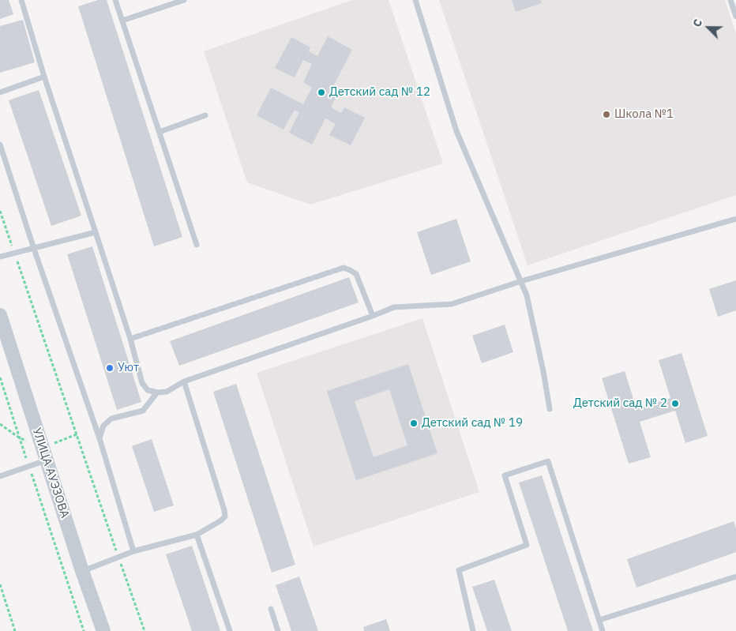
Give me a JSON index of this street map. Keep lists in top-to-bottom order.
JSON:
{
  "streets": {
    "street": ["УЛИЦА АУЭЗОВА"]
  },
  "places": [
    "Детский сад № 12",
    "Школа №1",
    "Уют",
    "Детский сад № 2",
    "Детский сад № 19"
  ],
  "north": "top left"
}
